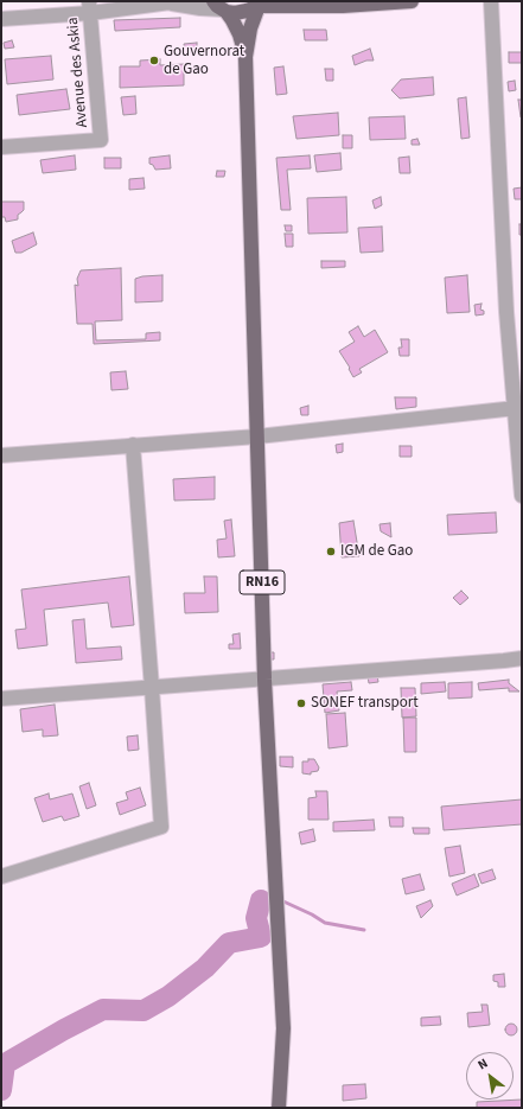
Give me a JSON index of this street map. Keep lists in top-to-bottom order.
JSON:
{
  "streets": {
    "main road": ["RN16"],
    "street": ["Avenue des Askia"]
  },
  "places": ["Gouvernorat de Gao", "IGM de Gao", "SONEF transport"],
  "north": "top left"
}
